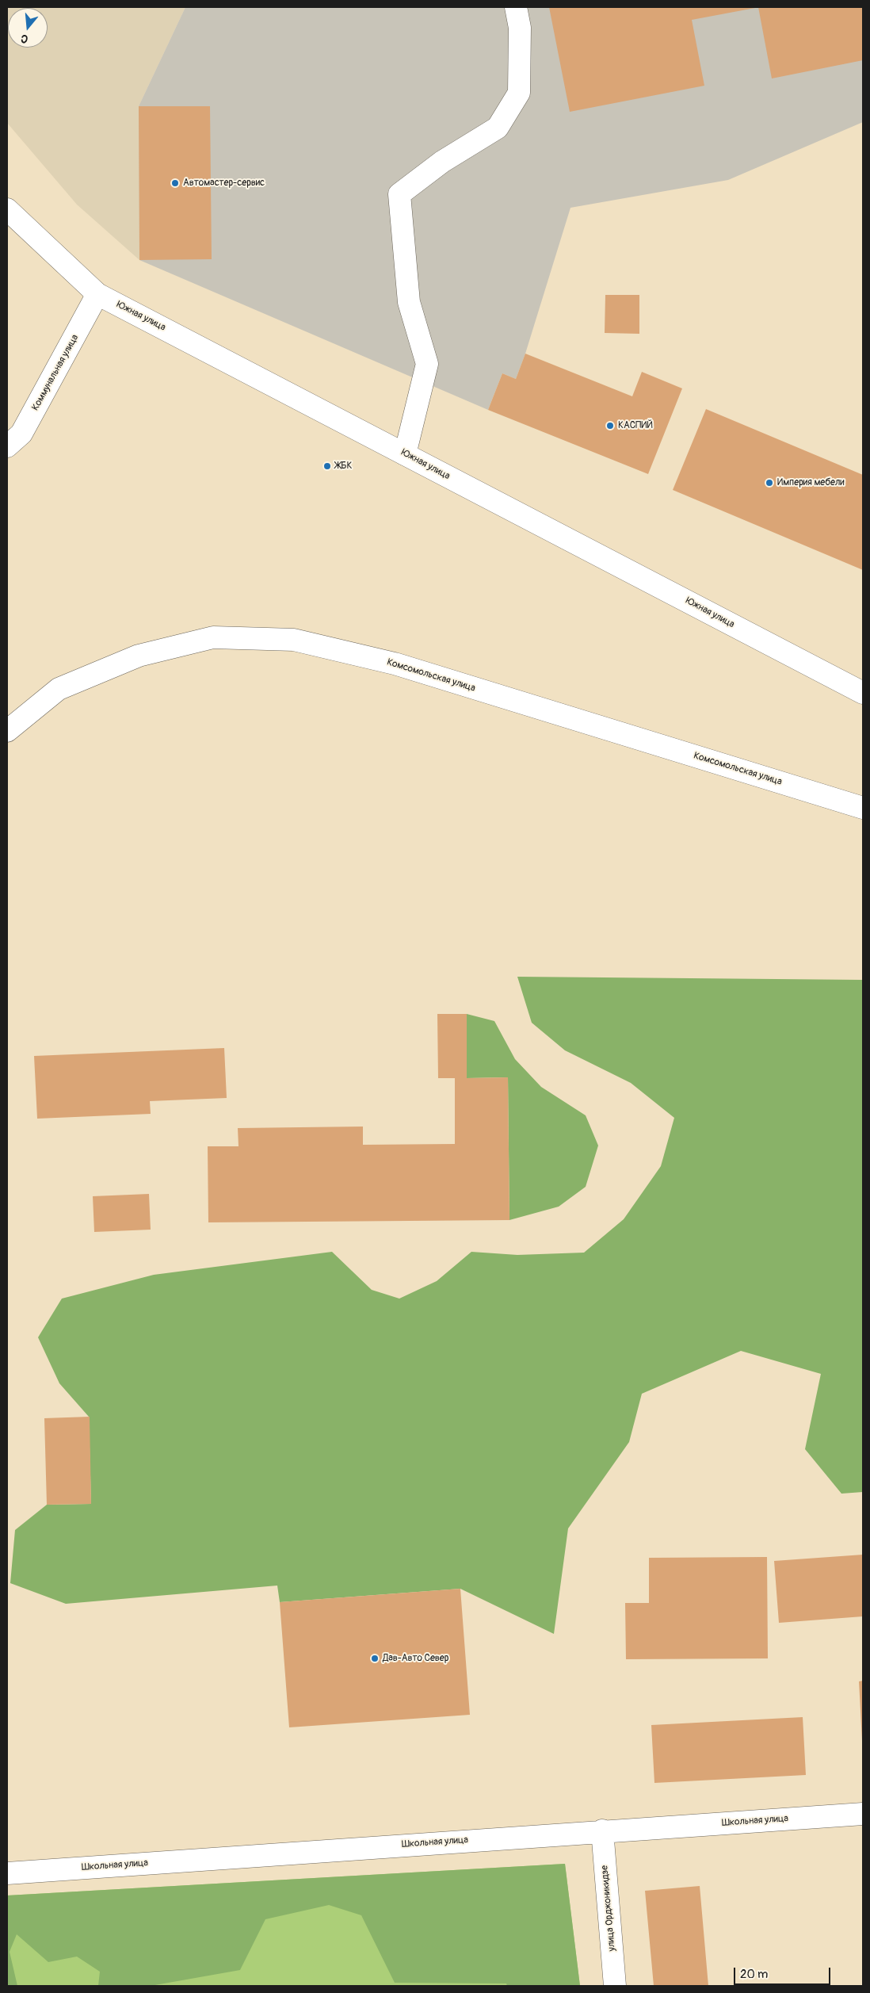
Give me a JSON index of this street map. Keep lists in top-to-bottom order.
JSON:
{
  "streets": {
    "main road": [
      "Южная улица",
      "Коммунальная улица",
      "Комсомольская улица",
      "Школьная улица",
      "улица Орджоникидзе"
    ]
  },
  "crossings": [
    ["Южная улица", "Коммунальная улица"],
    ["Школьная улица", "улица Орджоникидзе"]
  ],
  "places": [
    "Автомастер-сервис",
    "КАСПИЙ",
    "ЖБК",
    "Империя мебели",
    "Дав-Авто Север"
  ],
  "scale_bar": "20 m",
  "north": "bottom"
}
